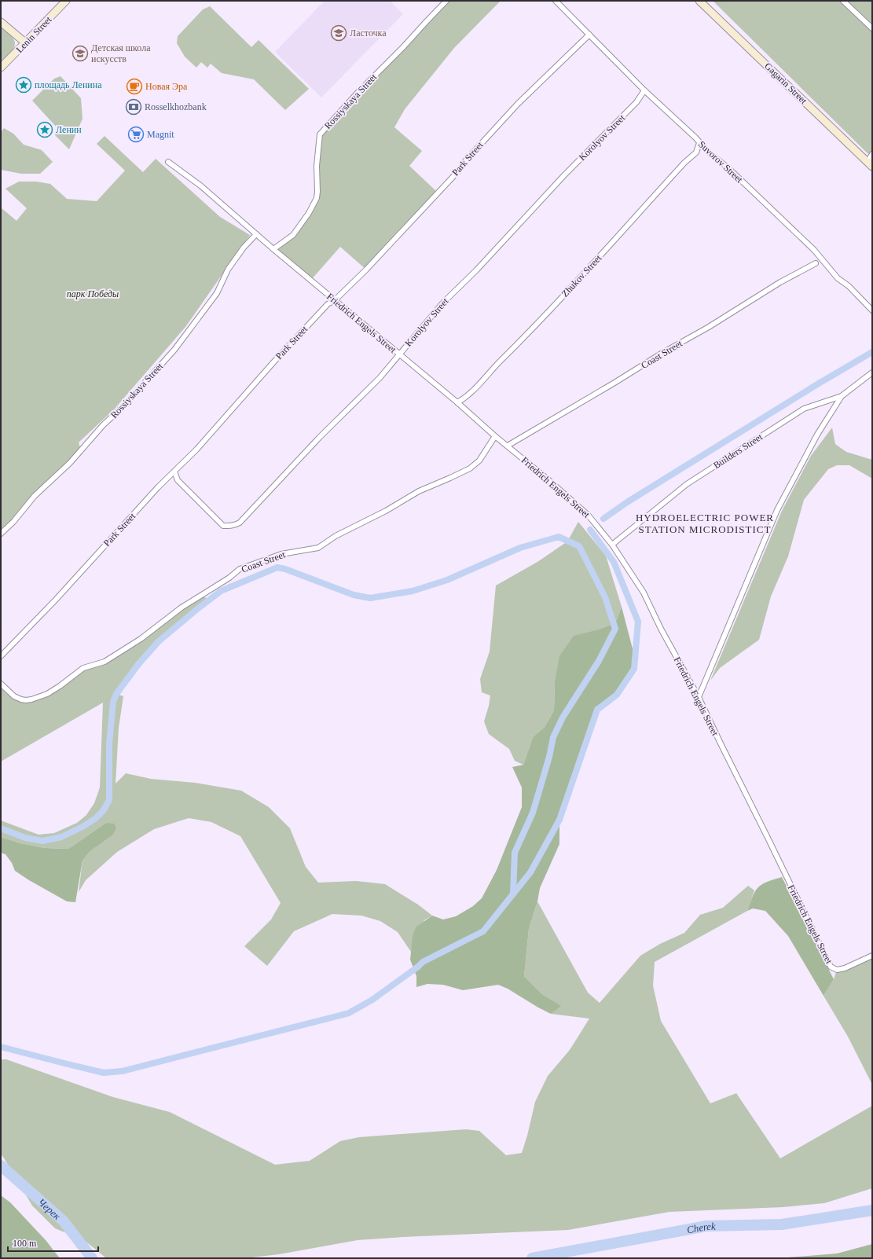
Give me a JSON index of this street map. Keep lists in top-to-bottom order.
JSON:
{
  "streets": {
    "street": [
      "Lenin Street",
      "Gagarin Street",
      "Rossiyskaya Street",
      "Korolyov Street",
      "Park Street",
      "Suvorov Street",
      "Zhukov Street",
      "Friedrich Engels Street",
      "Coast Street",
      "Builders Street"
    ]
  },
  "crossings": [
    ["Rossiyskaya Street", "Friedrich Engels Street"],
    ["Korolyov Street", "Suvorov Street"],
    ["Korolyov Street", "Friedrich Engels Street"],
    ["Park Street", "Suvorov Street"],
    ["Park Street", "Friedrich Engels Street"],
    ["Suvorov Street", "Zhukov Street"],
    ["Zhukov Street", "Friedrich Engels Street"],
    ["Friedrich Engels Street", "Coast Street"],
    ["Friedrich Engels Street", "Builders Street"]
  ],
  "districts": ["HYDROELECTRIC POWER STATION MICRODISTICT"],
  "water": ["Черек", "Cherek"],
  "parks": ["парк Победы"],
  "places": {
    "school or university": ["Ласточка", "Детская школа искусств"],
    "place": ["площадь Ленина", "Ленин"],
    "cafe": ["Новая Эра"],
    "bank": ["Rosselkhozbank"],
    "supermarket": ["Magnit"]
  },
  "scale_bar": "100 m"
}
